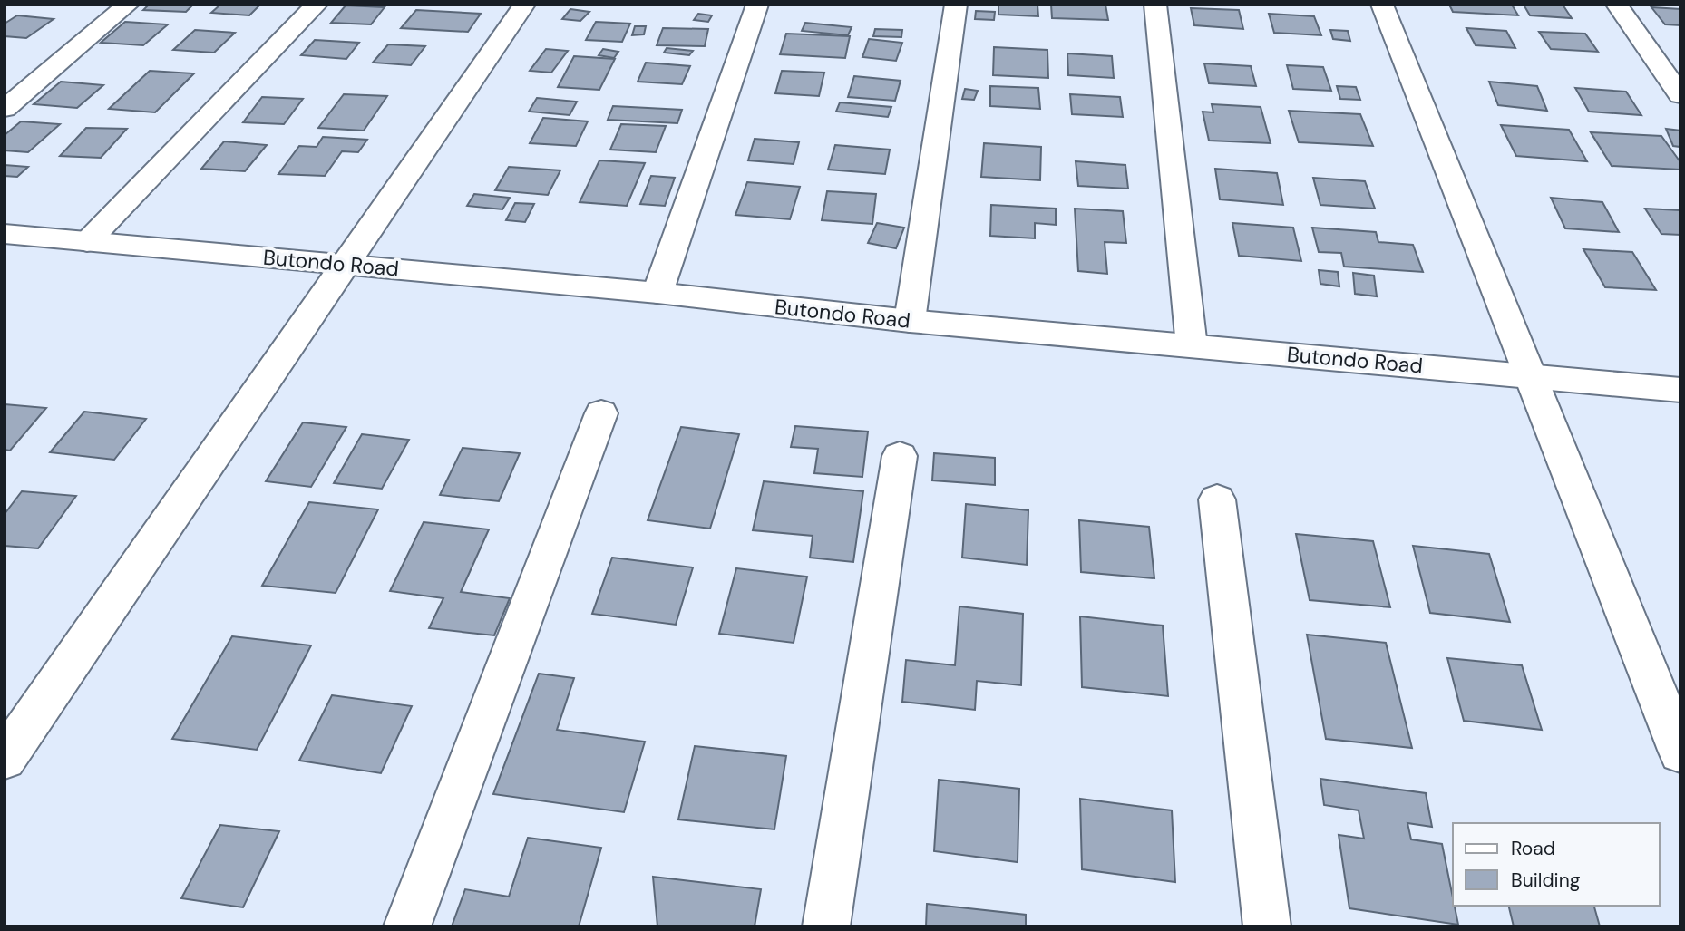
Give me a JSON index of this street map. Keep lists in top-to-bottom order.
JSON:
{
  "streets": {
    "street": ["Butondo Road"]
  },
  "legend": ["Road", "Building"]
}
